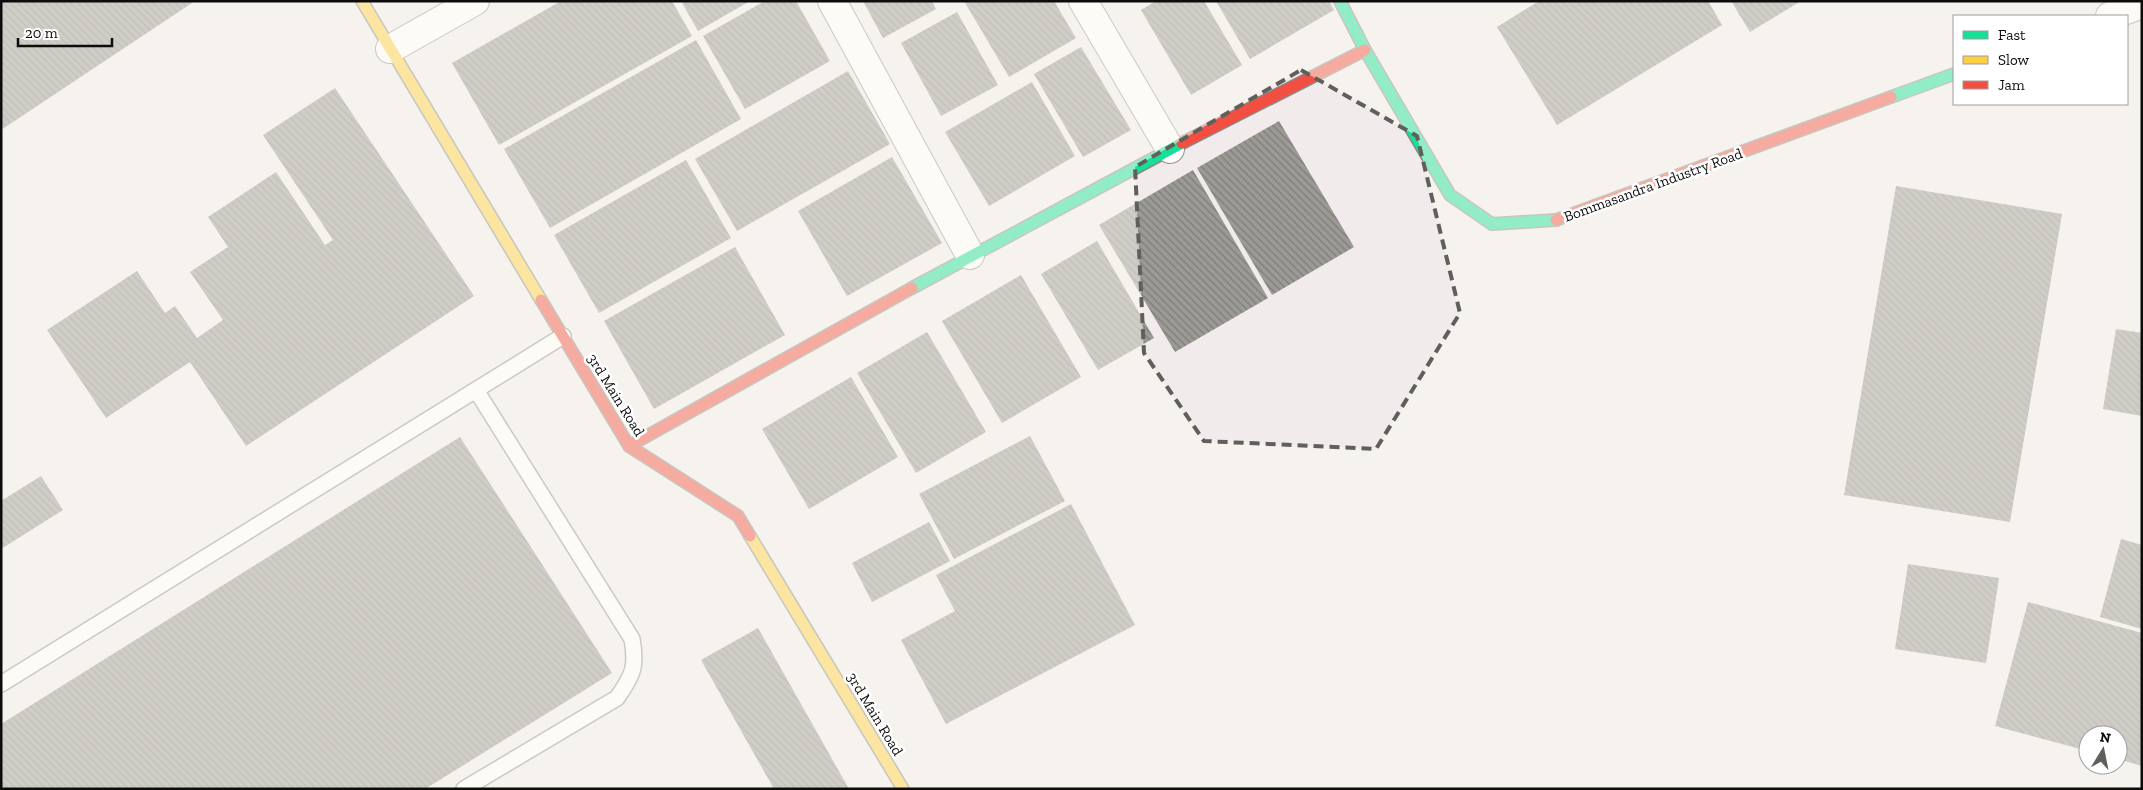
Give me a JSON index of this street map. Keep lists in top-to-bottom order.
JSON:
{
  "streets": {
    "street": ["Bommasandra Industry Road", "3rd Main Road"]
  },
  "legend": ["Fast", "Slow", "Jam"],
  "scale_bar": "20 m",
  "north": "top"
}
